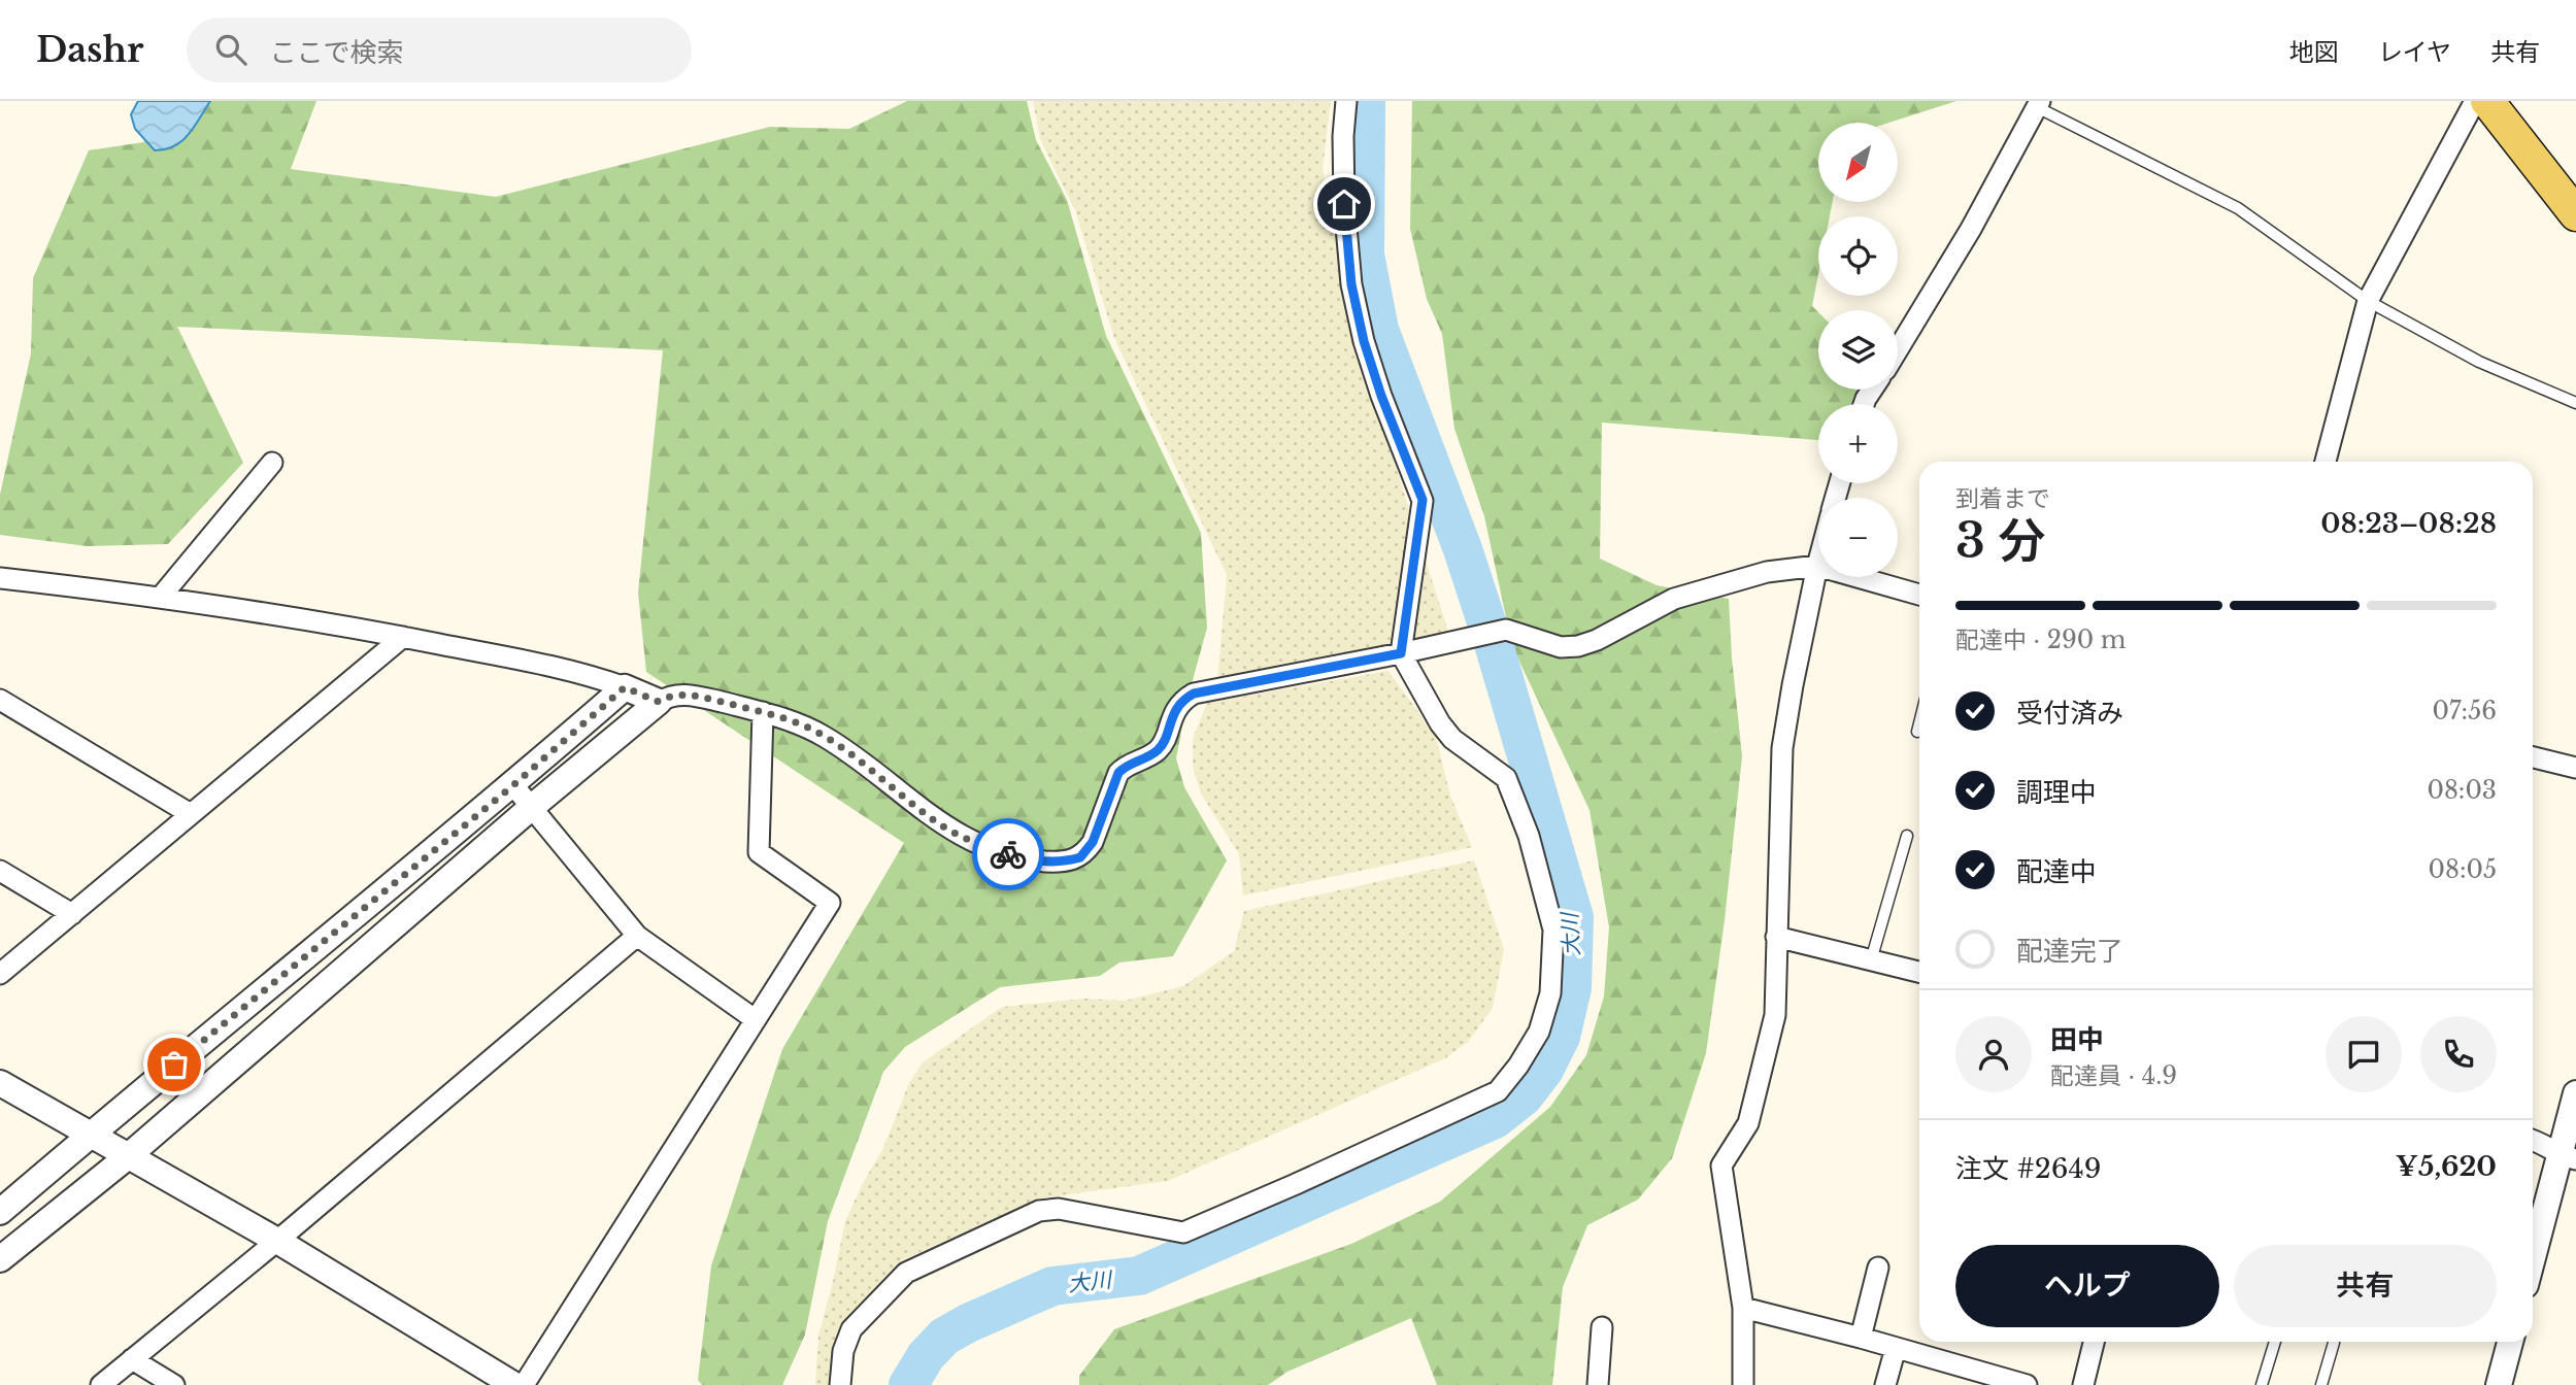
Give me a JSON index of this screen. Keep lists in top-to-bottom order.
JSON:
{
  "water": ["大川"],
  "north": "bottom left",
  "page": {
    "header": "Dashr",
    "search": "ここで検索",
    "nav": ["地図", "レイヤ", "共有"],
    "map_buttons": ["+", "−"],
    "heading": ["3 分", "到着まで", "08:23–08:28"],
    "panel": [
      "田中",
      "配達員 · 4.9",
      "注文 #2649",
      "¥5,620"
    ],
    "bar": "配達中 · 290 m",
    "list": [
      ["受付済み", "07:56"],
      ["調理中", "08:03"],
      ["配達中", "08:05"],
      "配達完了"
    ],
    "buttons": ["ヘルプ", "共有"]
  }
}
